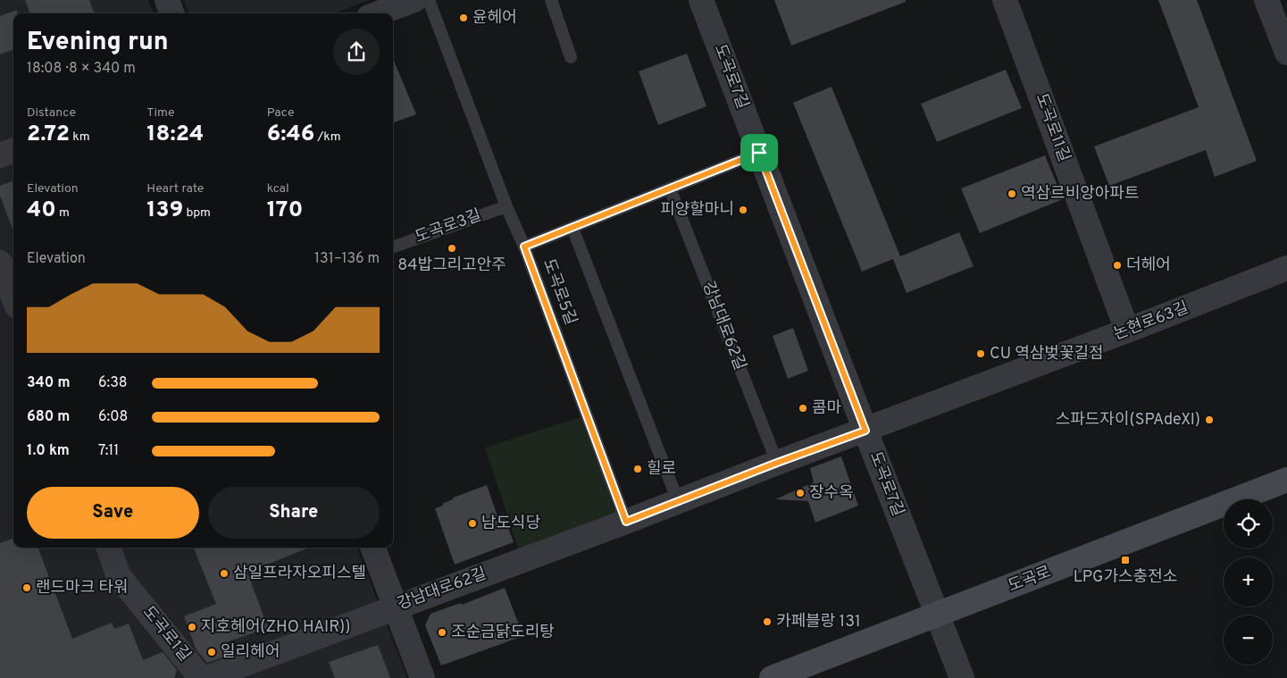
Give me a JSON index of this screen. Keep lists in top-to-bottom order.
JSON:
{
  "streets": {
    "main road": ["도곡로"],
    "street": [
      "도곡로7길",
      "도곡로11길",
      "논현로63길",
      "강남대로62길",
      "도곡로1길"
    ],
    "lane": ["도곡로3길", "도곡로5길"]
  },
  "crossings": [
    ["도곡로7길", "논현로63길"],
    ["도곡로7길", "강남대로62길"],
    ["도곡로7길", "도곡로"],
    ["도곡로11길", "논현로63길"],
    ["도곡로3길", "도곡로5길"],
    ["도곡로5길", "강남대로62길"],
    ["논현로63길", "강남대로62길"]
  ],
  "places": {
    "other": [
      "윤헤어",
      "역삼르비앙아파트",
      "피양할마니",
      "84밥그리고안주",
      "더헤어",
      "CU 역삼벚꽃길점",
      "콤마",
      "스파드자이(SPAdeXI)",
      "힐로",
      "장수옥",
      "남도식당",
      "삼일프라자오피스텔",
      "랜드마크 타워",
      "카페블랑 131",
      "지호헤어(ZHO HAIR))",
      "조순금닭도리탕",
      "일리헤어"
    ],
    "transit": ["LPG가스충전소"]
  },
  "page": {
    "heading": ["Evening run", "18:08 · 8 × 340 m"],
    "stats": [
      ["Distance", "2.72 km"],
      ["Time", "18:24"],
      ["Pace", "6:46 /km"],
      ["Elevation", "40 m"],
      ["Heart rate", "139 bpm"],
      ["kcal", "170"]
    ],
    "chart": ["Elevation", "131–136 m"],
    "list": [
      {
        "name": "340 m",
        "note": "6:38"
      },
      {
        "name": "680 m",
        "note": "6:08"
      },
      {
        "name": "1.0 km",
        "note": "7:11"
      }
    ],
    "buttons": ["Save", "Share"],
    "map_buttons": ["+", "−"]
  }
}
